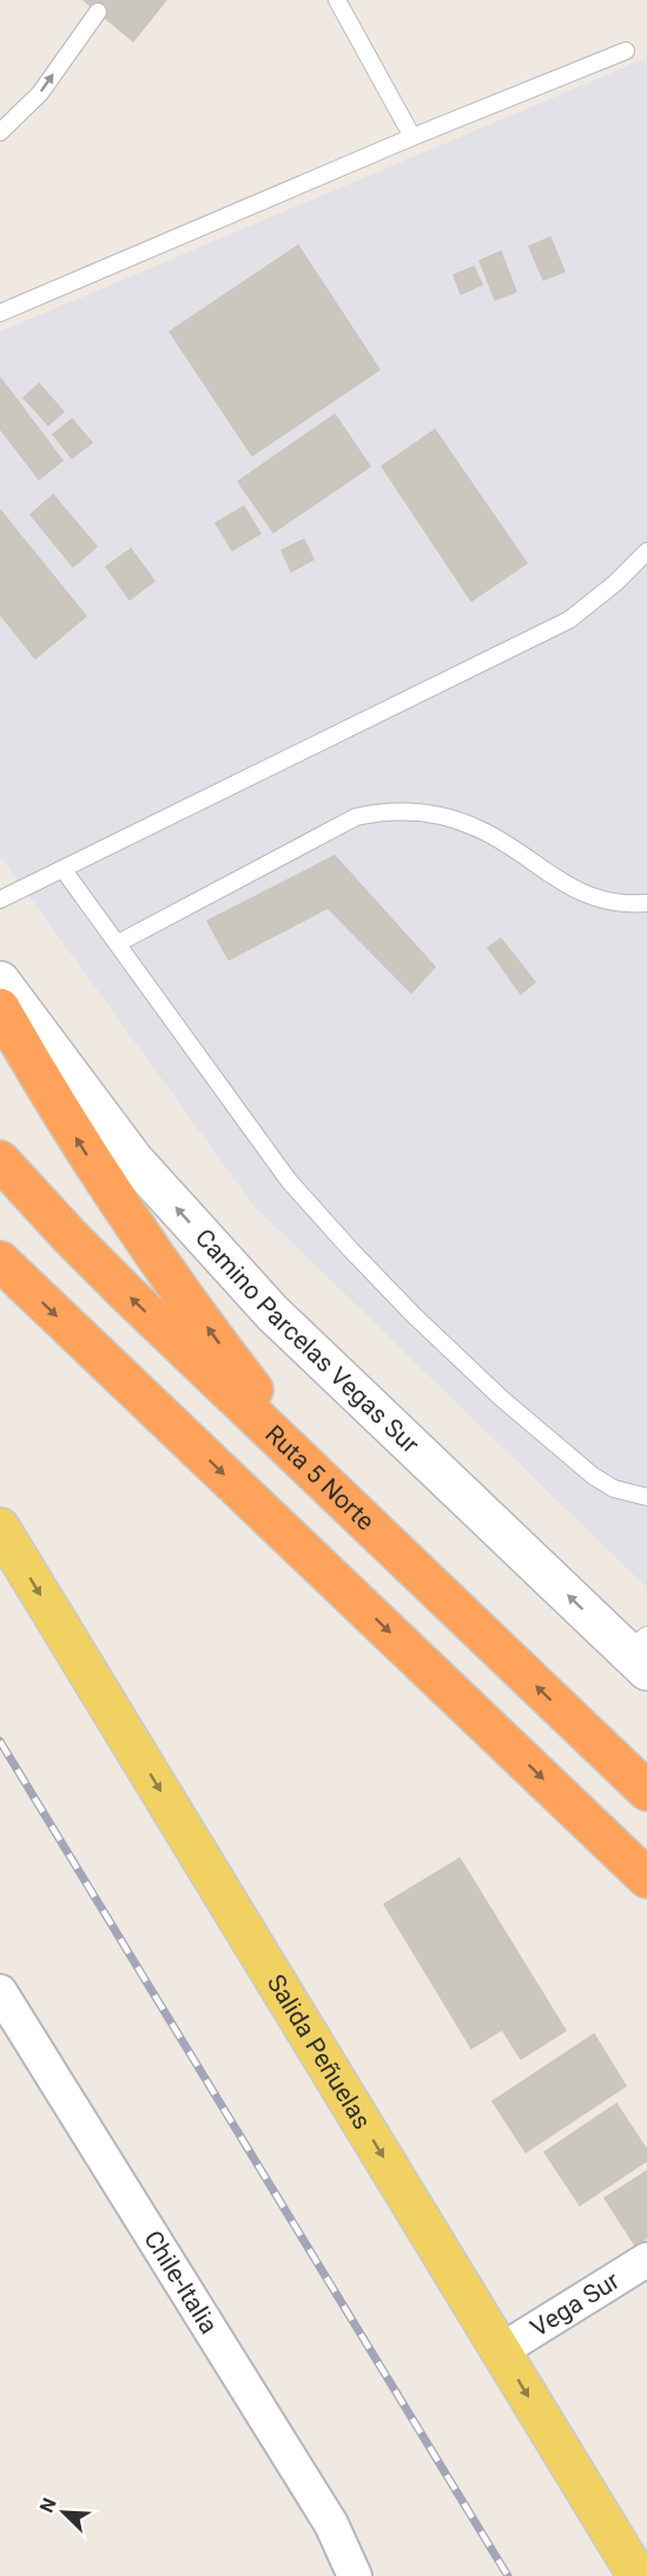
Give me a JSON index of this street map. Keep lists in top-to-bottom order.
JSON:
{
  "streets": {
    "highway": ["Ruta 5 Norte"],
    "main road": ["Salida Peñuelas"],
    "street": ["Camino Parcelas Vegas Sur", "Chile-Italia", "Vega Sur"]
  },
  "crossings": [
    ["Salida Peñuelas", "Vega Sur"]
  ],
  "one_way": ["Camino Parcelas Vegas Sur", "Salida Peñuelas"],
  "north": "top left"
}
